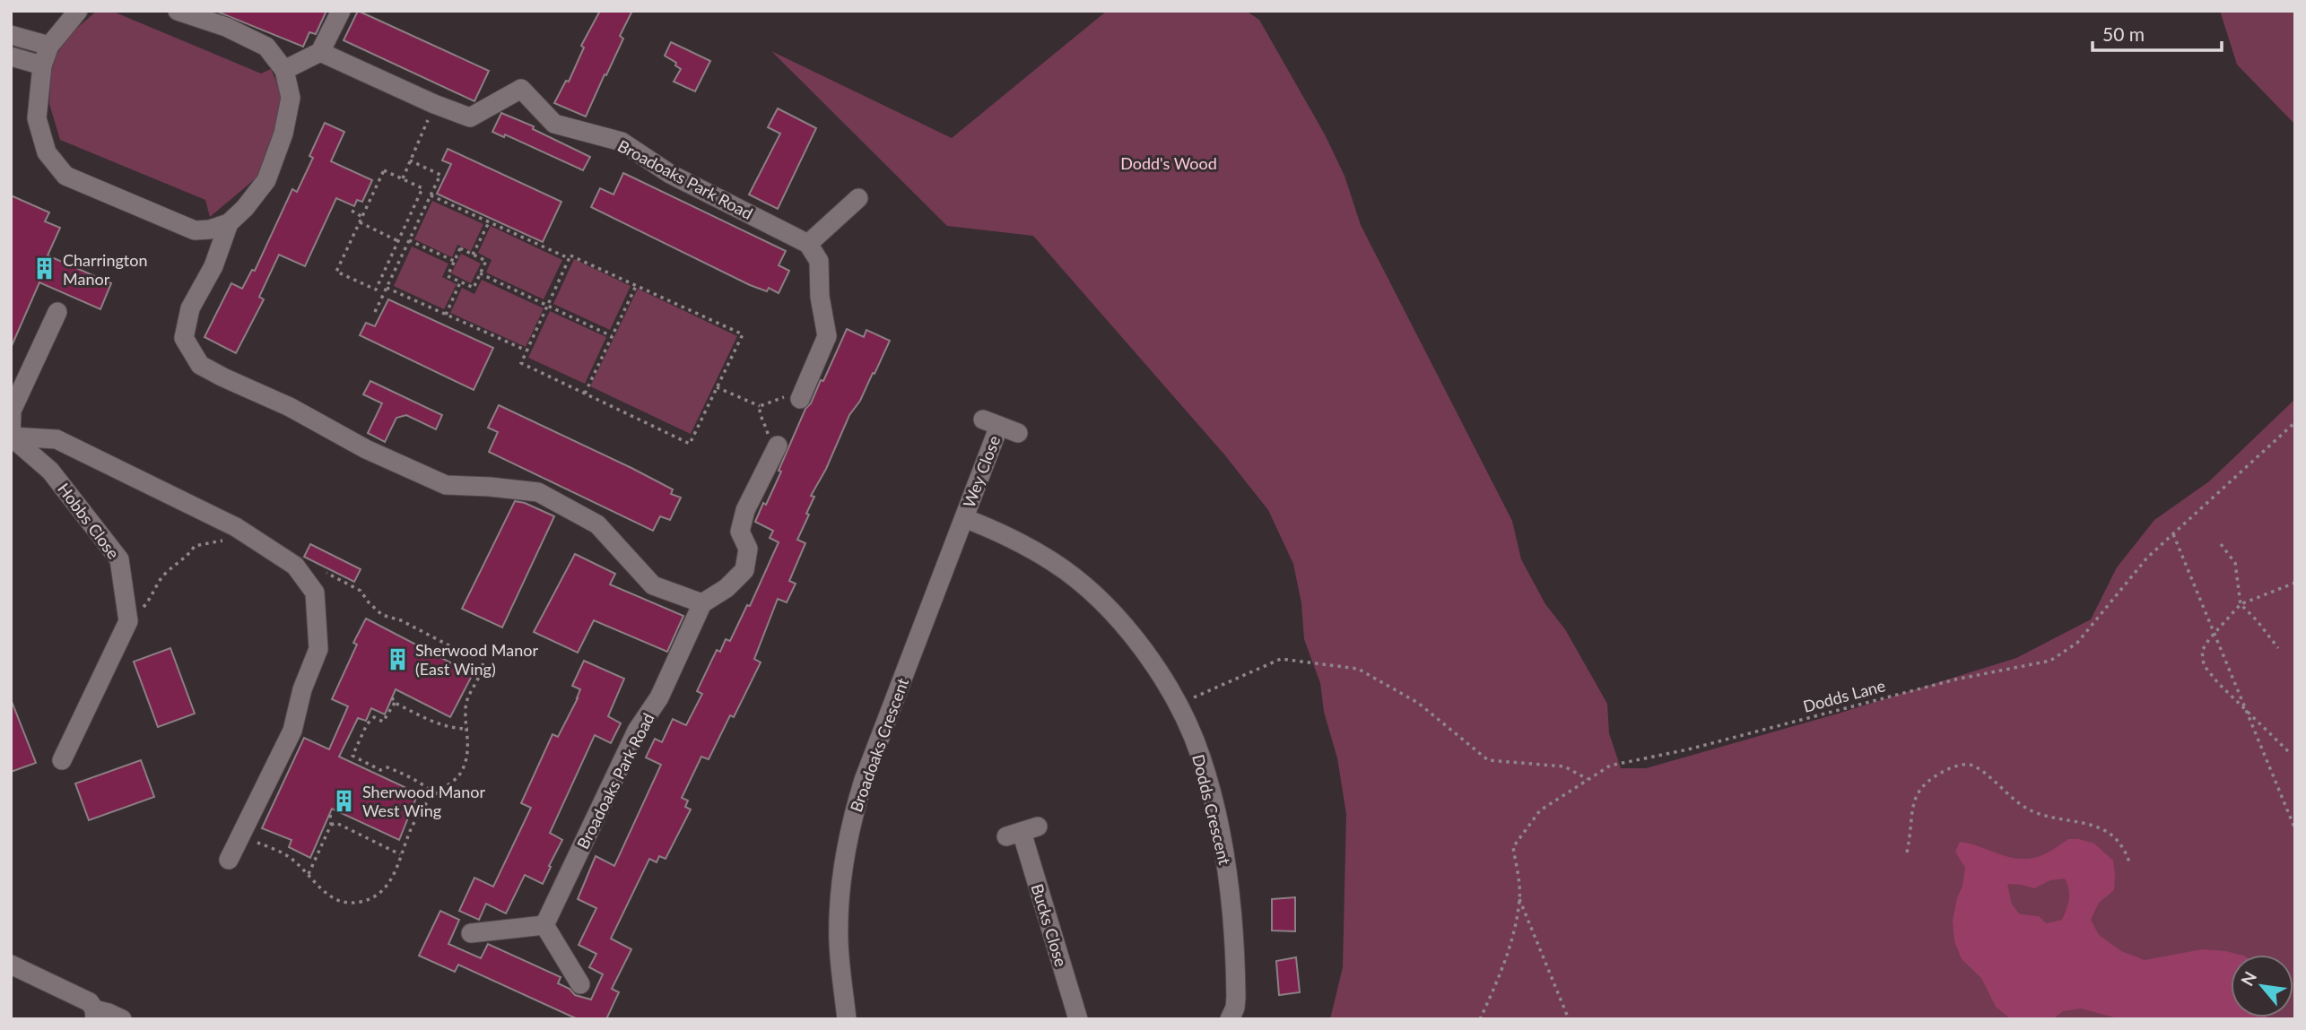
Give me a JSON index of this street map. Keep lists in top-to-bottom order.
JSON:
{
  "streets": {
    "street": [
      "Broadoaks Park Road",
      "Wey Close",
      "Hobbs Close",
      "Broadoaks Crescent",
      "Dodds Crescent",
      "Bucks Close"
    ],
    "path": ["Dodds Lane"]
  },
  "crossings": [
    ["Wey Close", "Broadoaks Crescent"],
    ["Wey Close", "Dodds Crescent"],
    ["Broadoaks Crescent", "Dodds Crescent"]
  ],
  "parks": ["Dodd's Wood"],
  "places": {
    "building": ["Charrington Manor", "Sherwood Manor (East Wing)", "Sherwood Manor West Wing"]
  },
  "scale_bar": "50 m",
  "north": "top left"
}
